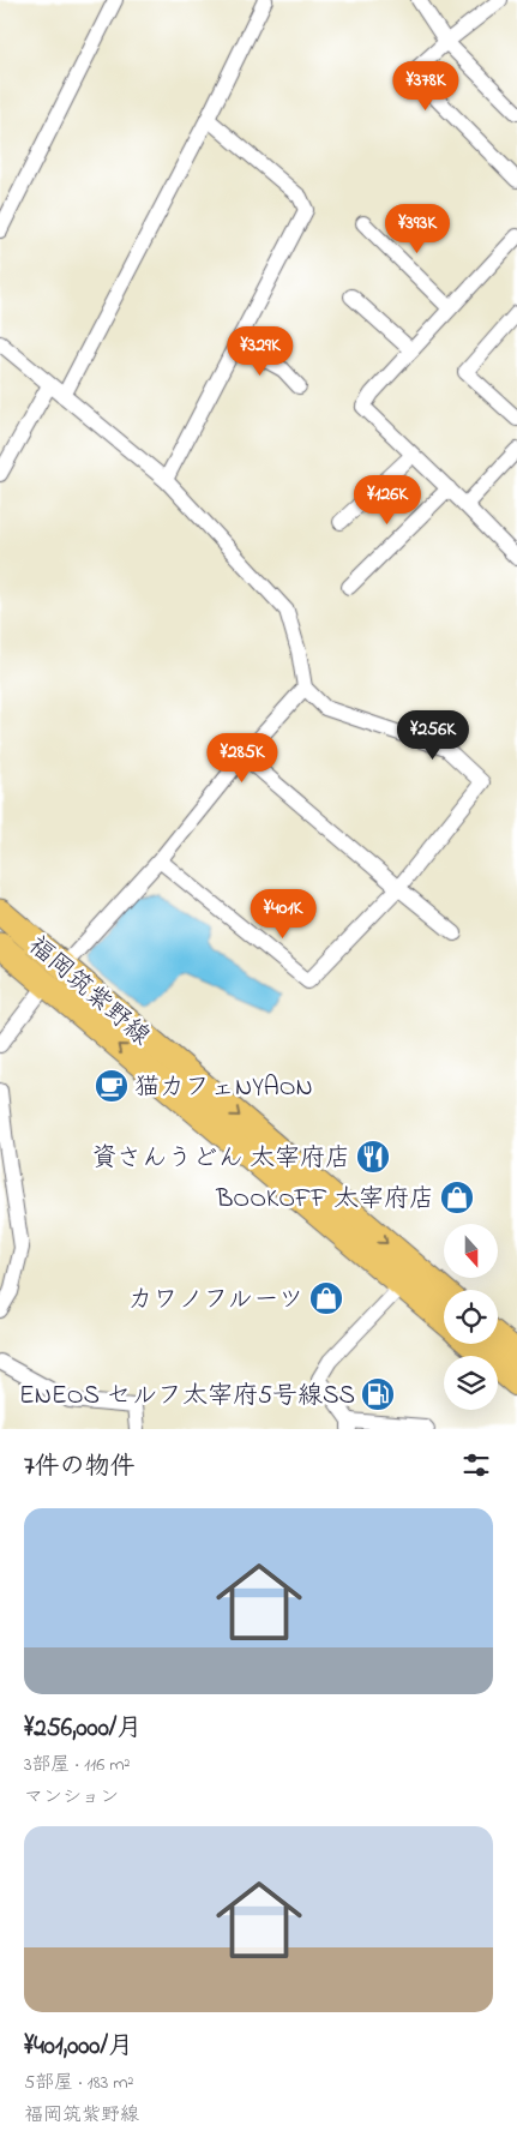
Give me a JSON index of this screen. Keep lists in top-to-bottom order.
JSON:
{
  "streets": {
    "main road": ["福岡筑紫野線"]
  },
  "places": {
    "cafe": ["猫カフェNYAON"],
    "restaurant": ["資さんうどん 太宰府店"],
    "shop": ["BOOKOFF 太宰府店", "カワノフルーツ"],
    "fuel station": ["ENEOS セルフ太宰府5号線SS"]
  },
  "north": "bottom",
  "page": {
    "price": [
      "¥378K",
      "¥393K",
      "¥329K",
      "¥126K",
      "¥256K",
      "¥285K",
      "¥401K"
    ],
    "heading": "7件の物件",
    "list": [
      {
        "name": "¥256,000/月",
        "note": "3部屋 · 116 m² · マンション"
      },
      {
        "name": "¥401,000/月",
        "note": "5部屋 · 183 m² · 福岡筑紫野線"
      }
    ]
  }
}
